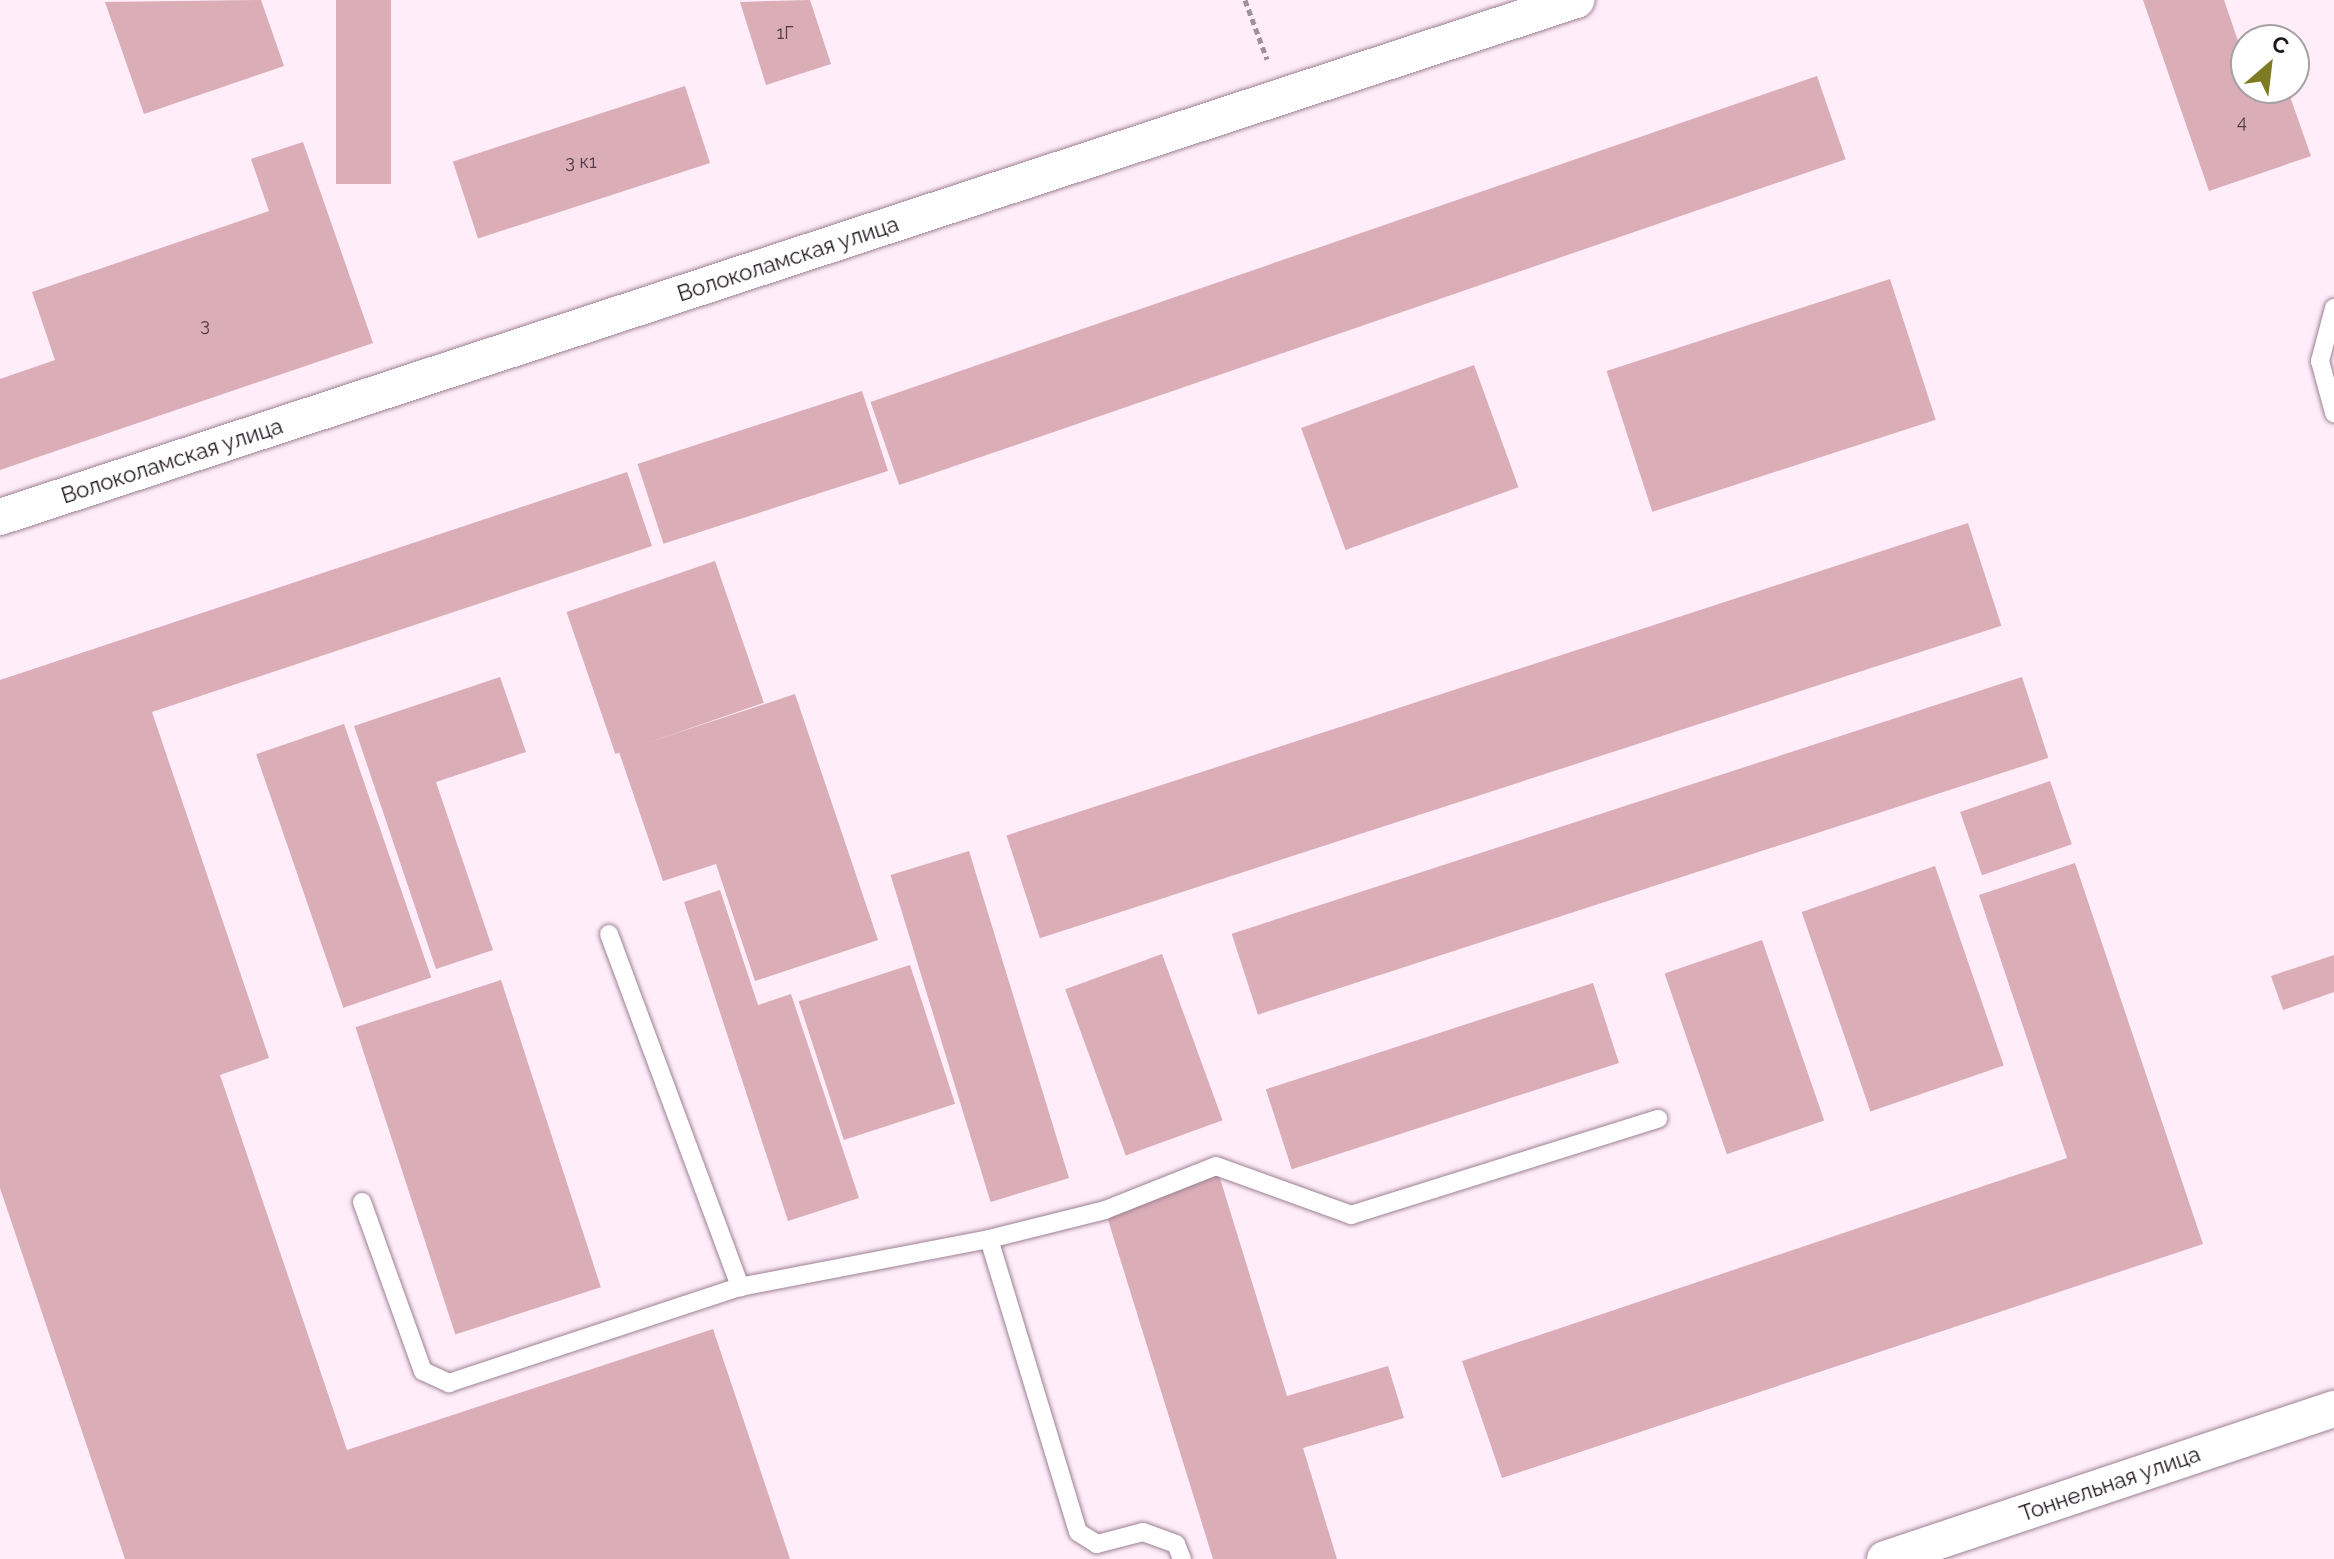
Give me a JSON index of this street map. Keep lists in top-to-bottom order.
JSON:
{
  "streets": {
    "street": ["Волоколамская улица", "Тоннельная улица"]
  },
  "house_numbers": [
    "1Г",
    "4",
    "3 к1",
    "3"
  ],
  "north": "top right"
}
